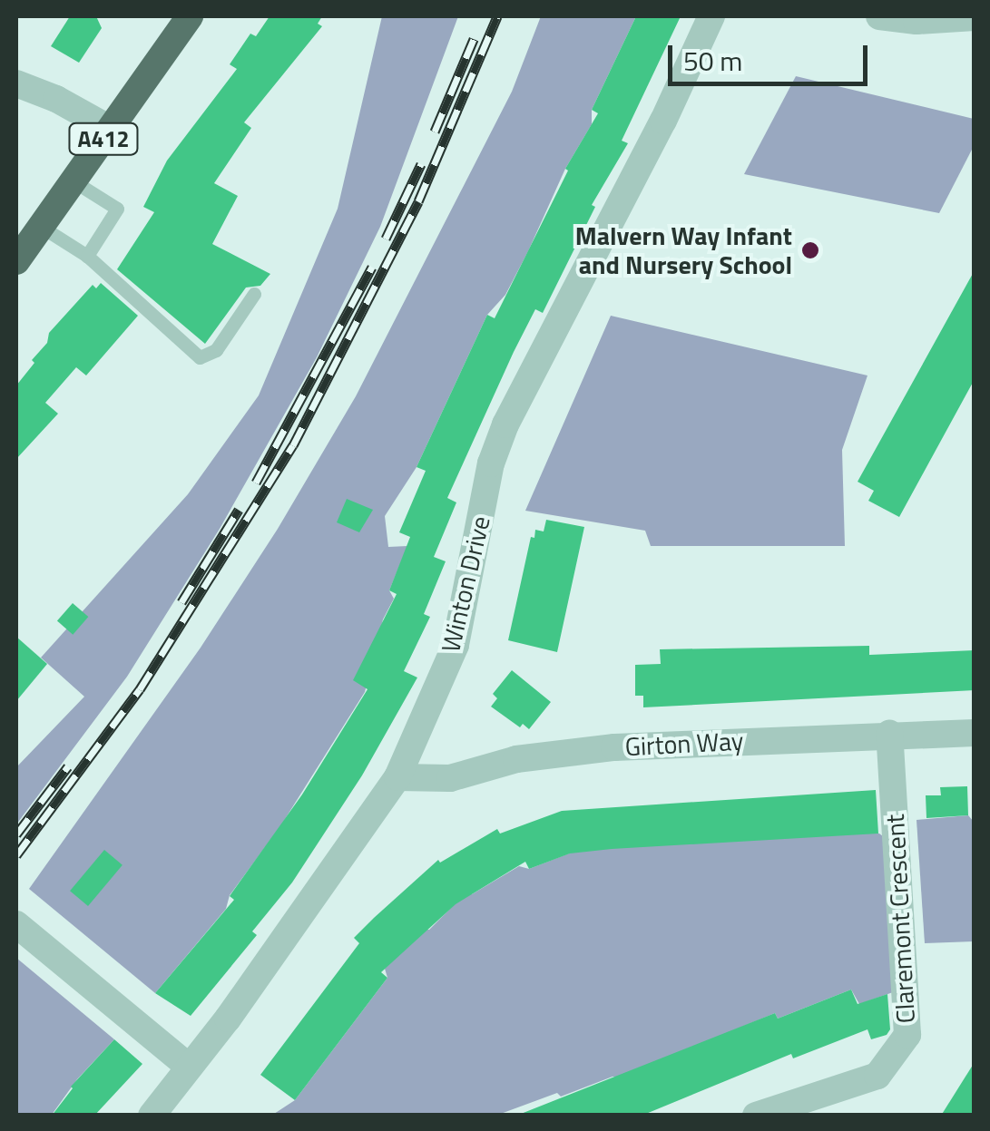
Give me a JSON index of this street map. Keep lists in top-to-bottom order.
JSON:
{
  "streets": {
    "main road": ["A412"],
    "street": ["Winton Drive", "Girton Way", "Claremont Crescent"]
  },
  "crossings": [
    ["Winton Drive", "Girton Way"],
    ["Girton Way", "Claremont Crescent"]
  ],
  "places": ["Malvern Way Infant and Nursery School"],
  "scale_bar": "50 m"
}
